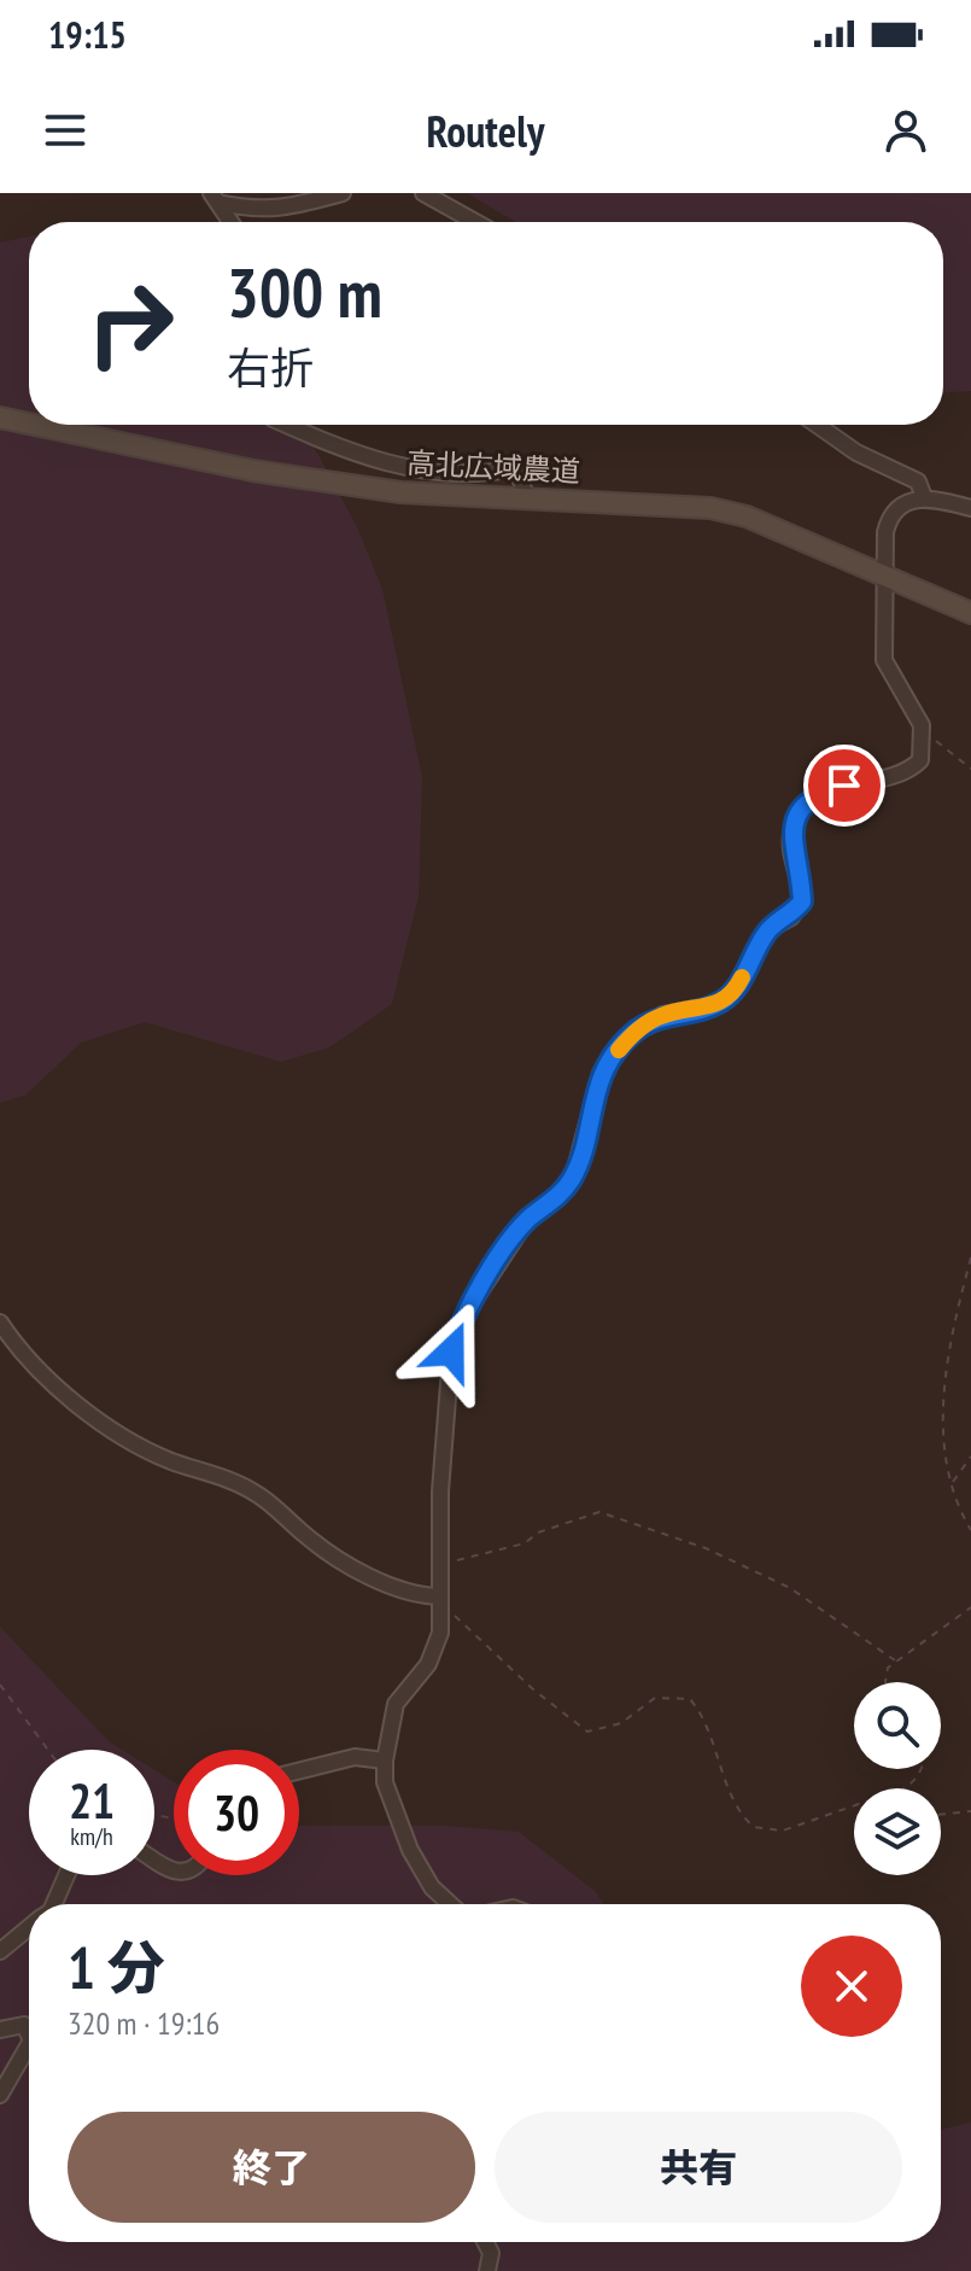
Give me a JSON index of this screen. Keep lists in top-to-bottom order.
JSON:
{
  "streets": {
    "street": ["高北広域農道"]
  },
  "page": {
    "status": "19:15",
    "header": "Routely",
    "turn": ["300 m", "右折"],
    "speed": "21 km/h",
    "limit": "30",
    "heading": ["1 分", "320 m · 19:16"],
    "buttons": ["終了", "共有"]
  }
}
